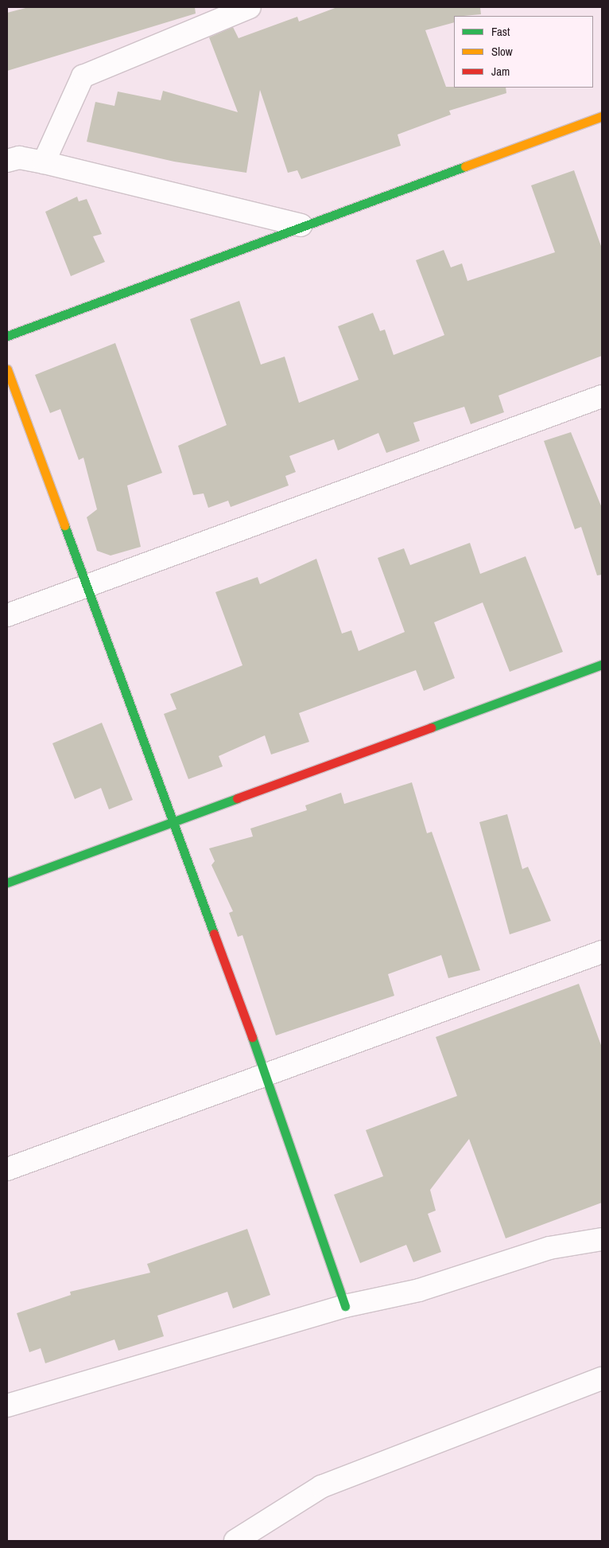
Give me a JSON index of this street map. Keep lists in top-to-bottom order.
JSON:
{
  "legend": ["Fast", "Slow", "Jam"]
}
